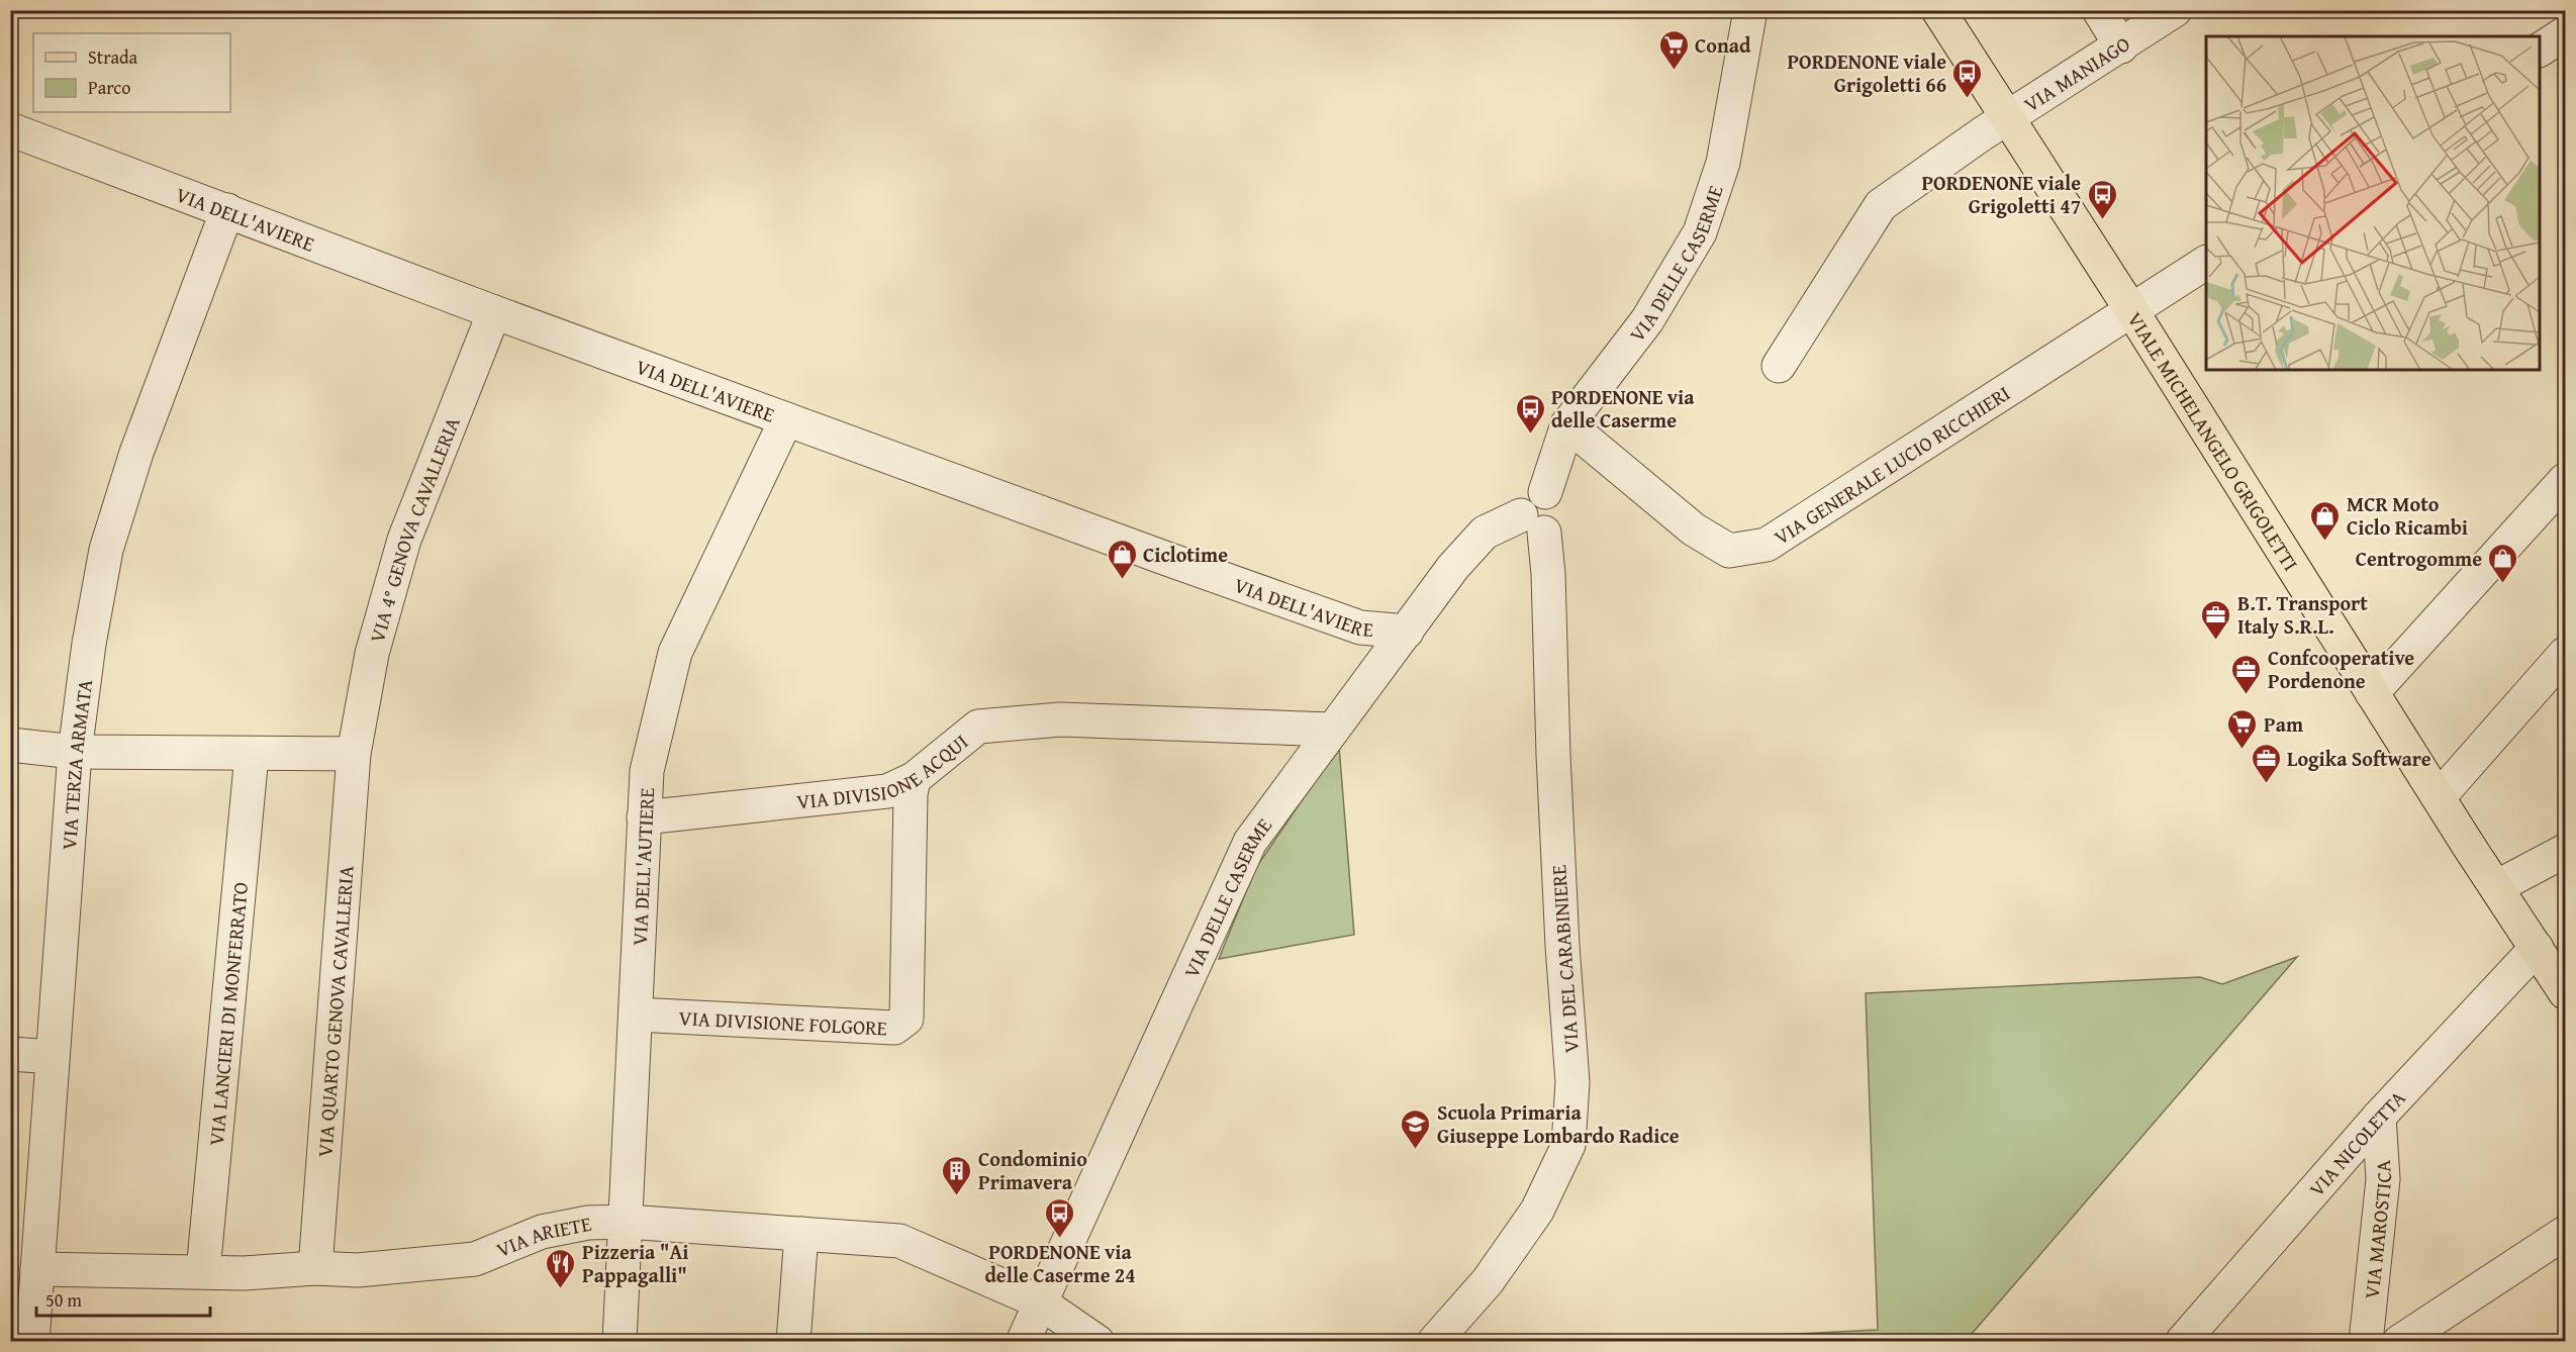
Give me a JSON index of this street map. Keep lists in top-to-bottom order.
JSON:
{
  "streets": {
    "main road": ["VIALE MICHELANGELO GRIGOLETTI"],
    "street": [
      "VIA MANIAGO",
      "VIA DELL'AVIERE",
      "VIA DELLE CASERME",
      "VIA GENERALE LUCIO RICCHIERI",
      "VIA 4° GENOVA CAVALLERIA",
      "VIA TERZA ARMATA",
      "VIA DIVISIONE ACQUI",
      "VIA DELL'AUTIERE",
      "VIA DEL CARABINIERE",
      "VIA QUARTO GENOVA CAVALLERIA",
      "VIA LANCIERI DI MONFERRATO",
      "VIA DIVISIONE FOLGORE",
      "VIA NICOLETTA",
      "VIA MAROSTICA",
      "VIA ARIETE"
    ]
  },
  "crossings": [
    ["VIA MANIAGO", "VIALE MICHELANGELO GRIGOLETTI"],
    ["VIA DELL'AVIERE", "VIA DELLE CASERME"],
    ["VIA DELL'AVIERE", "VIA 4° GENOVA CAVALLERIA"],
    ["VIA DELL'AVIERE", "VIA TERZA ARMATA"],
    ["VIA DELL'AVIERE", "VIA DELL'AUTIERE"],
    ["VIA DELLE CASERME", "VIA GENERALE LUCIO RICCHIERI"],
    ["VIA DELLE CASERME", "VIA DIVISIONE ACQUI"],
    ["VIA DELLE CASERME", "VIA DEL CARABINIERE"],
    ["VIA DELLE CASERME", "VIA ARIETE"],
    ["VIALE MICHELANGELO GRIGOLETTI", "VIA GENERALE LUCIO RICCHIERI"],
    ["VIALE MICHELANGELO GRIGOLETTI", "VIA NICOLETTA"],
    ["VIA 4° GENOVA CAVALLERIA", "VIA QUARTO GENOVA CAVALLERIA"],
    ["VIA TERZA ARMATA", "VIA ARIETE"],
    ["VIA DIVISIONE ACQUI", "VIA DELL'AUTIERE"],
    ["VIA DIVISIONE ACQUI", "VIA DIVISIONE FOLGORE"],
    ["VIA DELL'AUTIERE", "VIA DIVISIONE FOLGORE"],
    ["VIA DELL'AUTIERE", "VIA ARIETE"],
    ["VIA QUARTO GENOVA CAVALLERIA", "VIA ARIETE"],
    ["VIA LANCIERI DI MONFERRATO", "VIA ARIETE"],
    ["VIA NICOLETTA", "VIA MAROSTICA"]
  ],
  "places": {
    "supermarket": ["Conad", "Pam"],
    "bus stop": [
      "PORDENONE viale Grigoletti 66",
      "PORDENONE viale Grigoletti 47",
      "PORDENONE via delle Caserme",
      "PORDENONE via delle Caserme 24"
    ],
    "shop": ["MCR Moto Ciclo Ricambi", "Ciclotime", "Centrogomme"],
    "office": ["B.T. Transport Italy S.R.L.", "Confcooperative Pordenone", "Logika Software"],
    "school or university": ["Scuola Primaria Giuseppe Lombardo Radice"],
    "building": ["Condominio Primavera"],
    "restaurant": ["Pizzeria \"Ai Pappagalli\""]
  },
  "legend": ["Strada", "Parco"],
  "scale_bar": "50 m"
}
